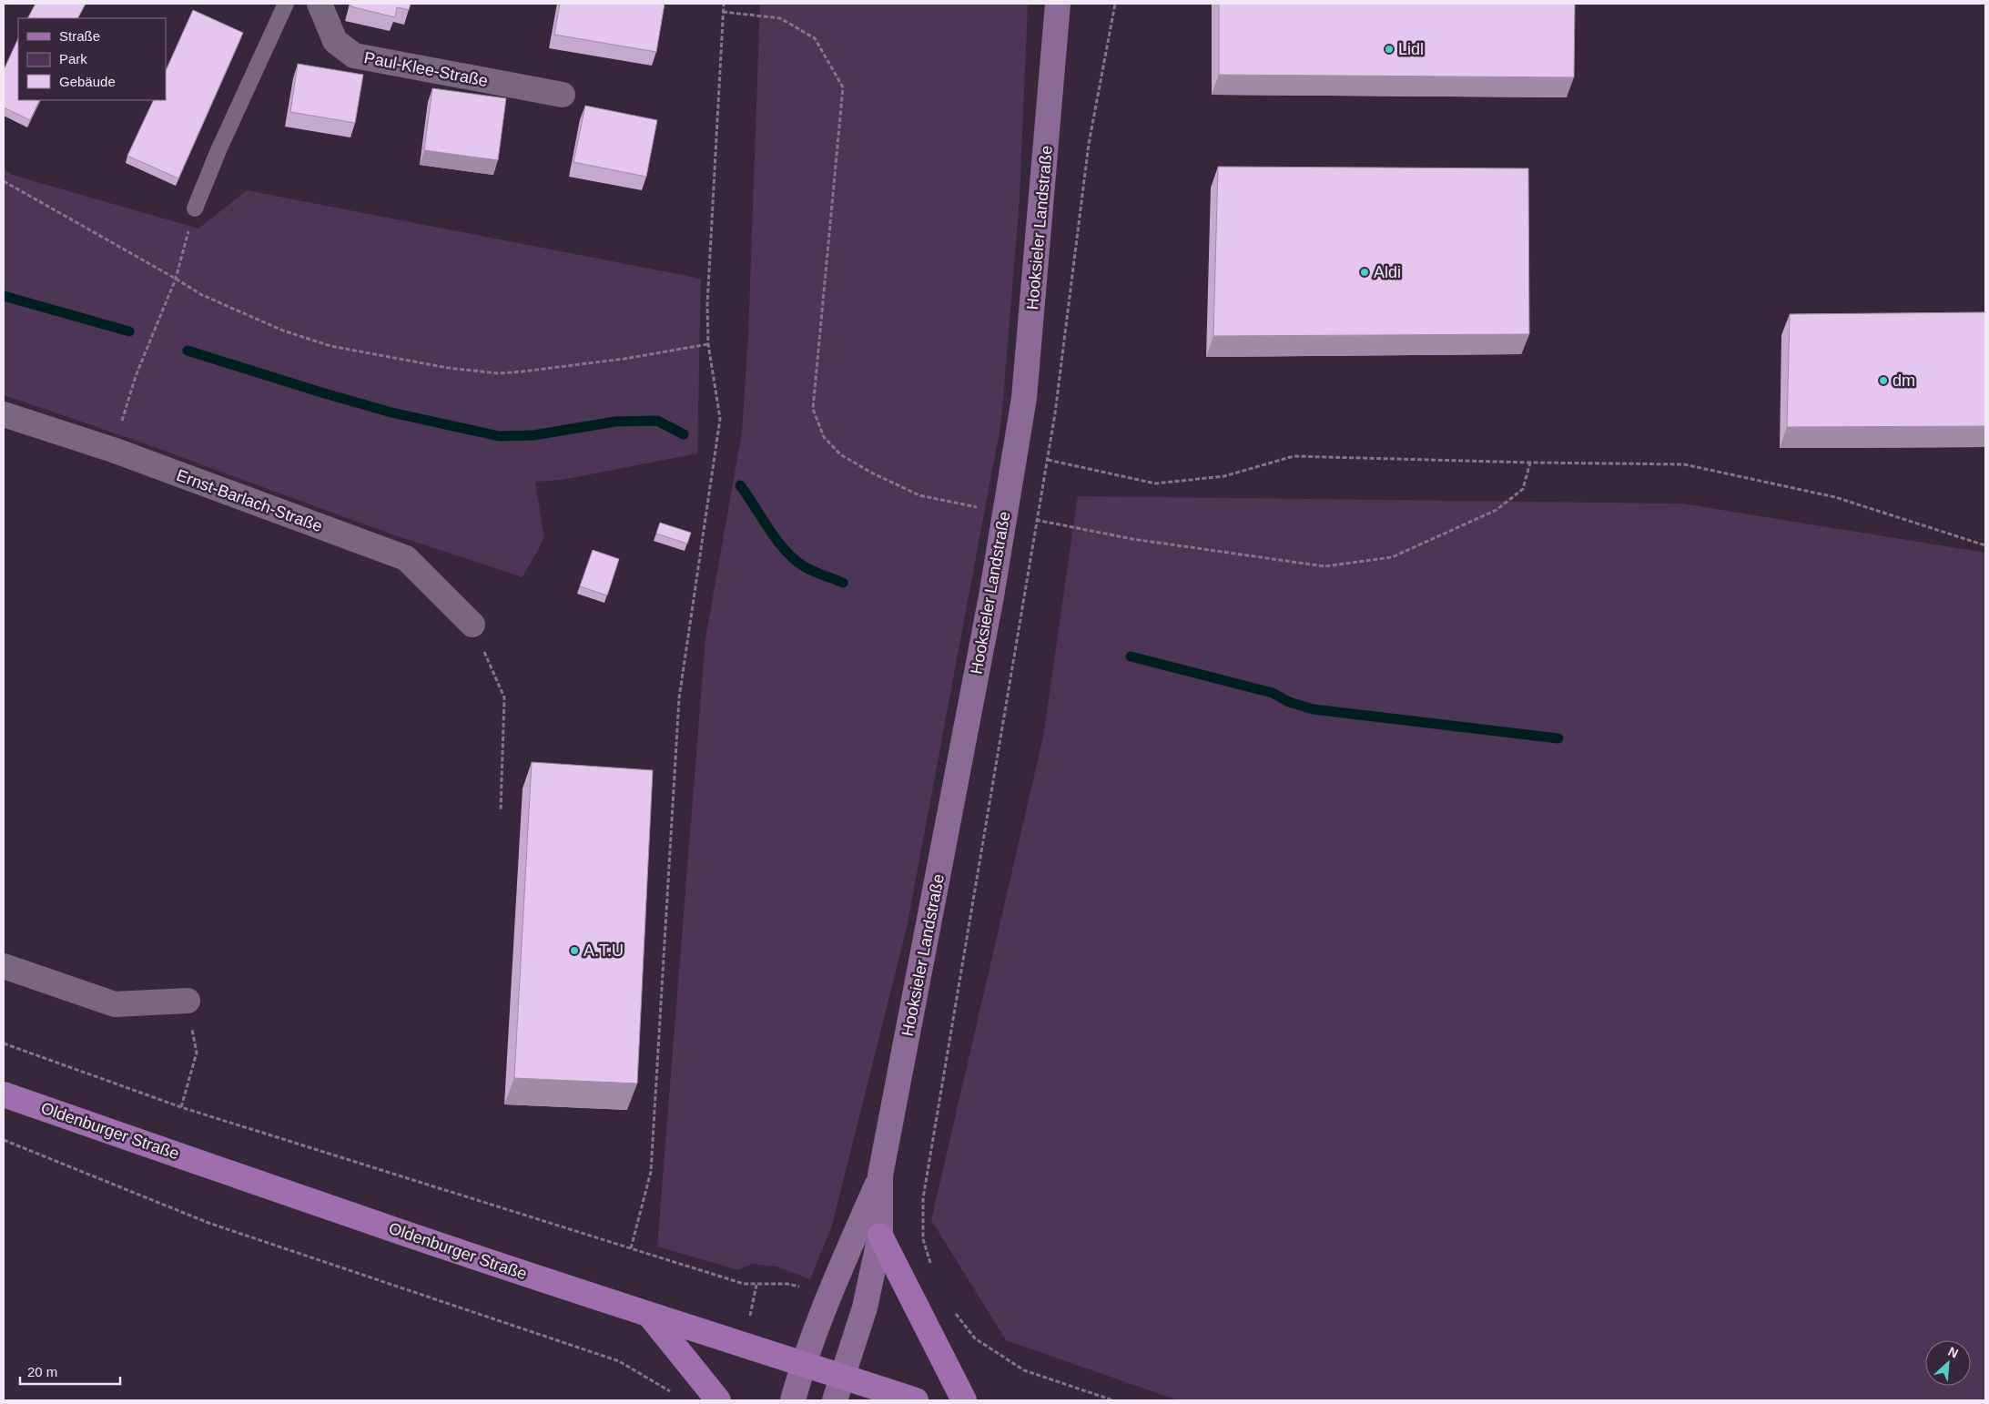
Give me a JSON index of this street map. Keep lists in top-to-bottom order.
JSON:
{
  "streets": {
    "main road": ["Hooksieler Landstraße", "Oldenburger Straße"],
    "street": ["Paul-Klee-Straße", "Ernst-Barlach-Straße"]
  },
  "crossings": [
    ["Hooksieler Landstraße", "Oldenburger Straße"]
  ],
  "places": [
    "Lidl",
    "Aldi",
    "dm",
    "A.T.U"
  ],
  "legend": ["Straße", "Park", "Gebäude"],
  "scale_bar": "20 m",
  "north": "top right"
}
